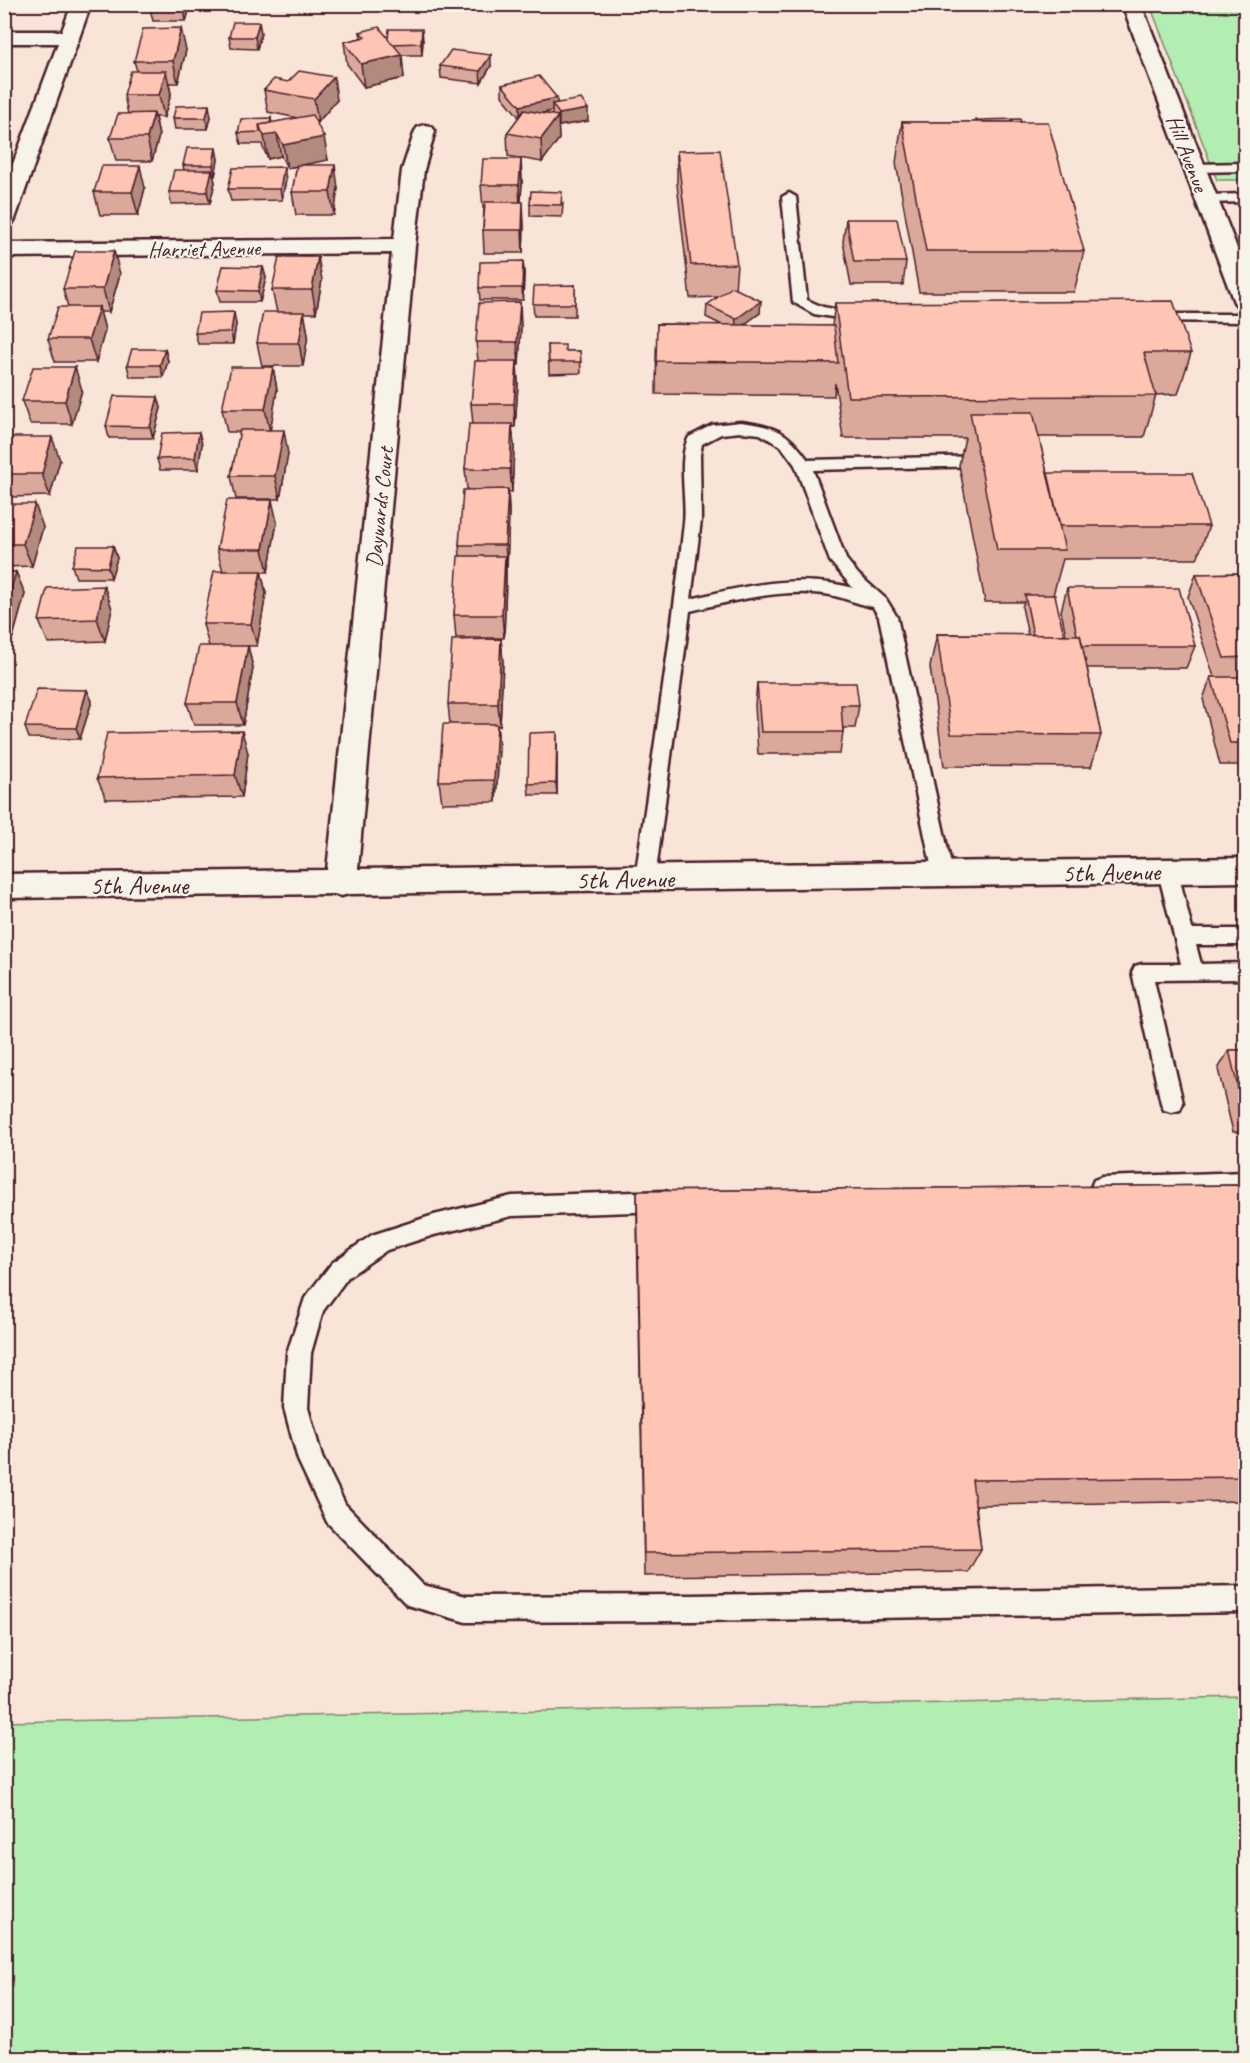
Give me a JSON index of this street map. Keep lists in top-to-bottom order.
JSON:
{
  "streets": {
    "street": [
      "Hill Avenue",
      "Harriet Avenue",
      "Daywards Court",
      "5th Avenue"
    ]
  },
  "crossings": [
    ["Harriet Avenue", "Daywards Court"],
    ["Daywards Court", "5th Avenue"]
  ]
}
